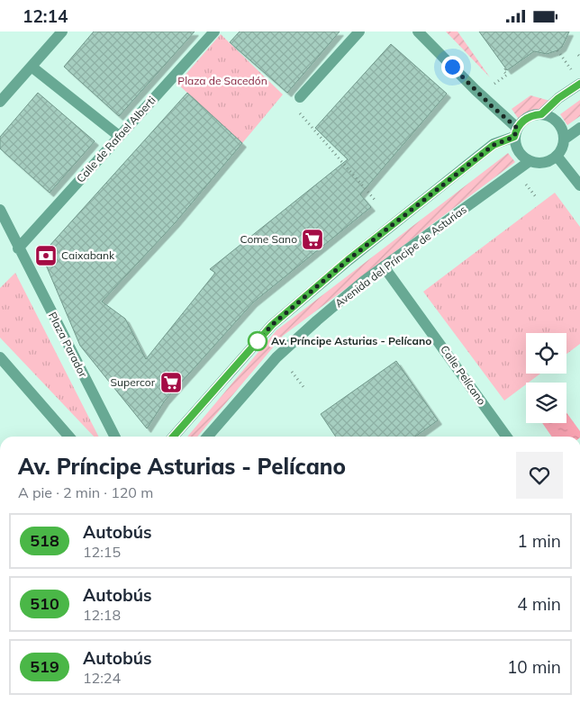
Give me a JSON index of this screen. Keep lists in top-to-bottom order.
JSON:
{
  "streets": {
    "street": [
      "Calle de Rafael Alberti",
      "Avenida del Príncipe de Asturias",
      "Plaza Parador",
      "Calle Pelícano"
    ]
  },
  "crossings": [
    ["Calle de Rafael Alberti", "Plaza Parador"],
    ["Avenida del Príncipe de Asturias", "Calle Pelícano"]
  ],
  "parks": ["Plaza de Sacedón"],
  "places": {
    "supermarket": ["Come Sano", "Supercor"],
    "bank": ["Caixabank"],
    "other": ["Av. Príncipe Asturias - Pelícano"]
  },
  "lines": ["bus line 518"],
  "page": {
    "status": "12:14",
    "heading": ["Av. Príncipe Asturias - Pelícano", "A pie · 2 min · 120 m"],
    "list": [
      {
        "mark": "518",
        "name": "Autobús",
        "note": "12:15",
        "value": "1 min"
      },
      {
        "mark": "510",
        "name": "Autobús",
        "note": "12:18",
        "value": "4 min"
      },
      {
        "mark": "519",
        "name": "Autobús",
        "note": "12:24",
        "value": "10 min"
      }
    ]
  }
}
